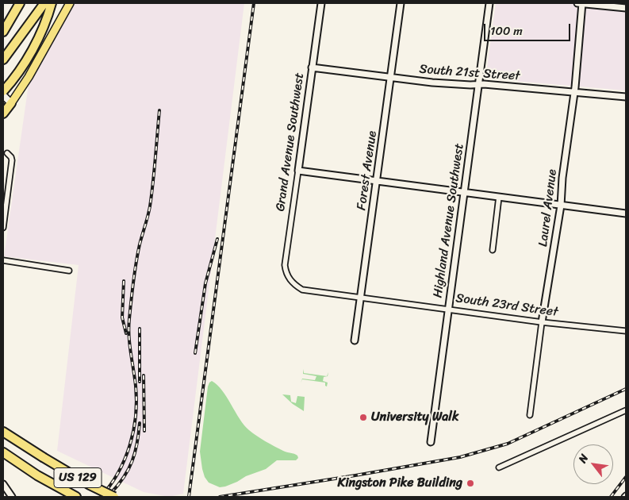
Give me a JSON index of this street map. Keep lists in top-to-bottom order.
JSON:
{
  "streets": {
    "highway": ["US 129"],
    "street": [
      "South 21st Street",
      "Grand Avenue Southwest",
      "Forest Avenue",
      "Laurel Avenue",
      "Highland Avenue Southwest",
      "South 23rd Street"
    ]
  },
  "crossings": [
    ["South 21st Street", "Grand Avenue Southwest"],
    ["South 21st Street", "Forest Avenue"],
    ["South 21st Street", "Laurel Avenue"],
    ["South 21st Street", "Highland Avenue Southwest"],
    ["Grand Avenue Southwest", "South 23rd Street"],
    ["Forest Avenue", "South 23rd Street"],
    ["Laurel Avenue", "South 23rd Street"],
    ["Highland Avenue Southwest", "South 23rd Street"]
  ],
  "places": ["University Walk", "Kingston Pike Building"],
  "scale_bar": "100 m",
  "north": "top left"
}
